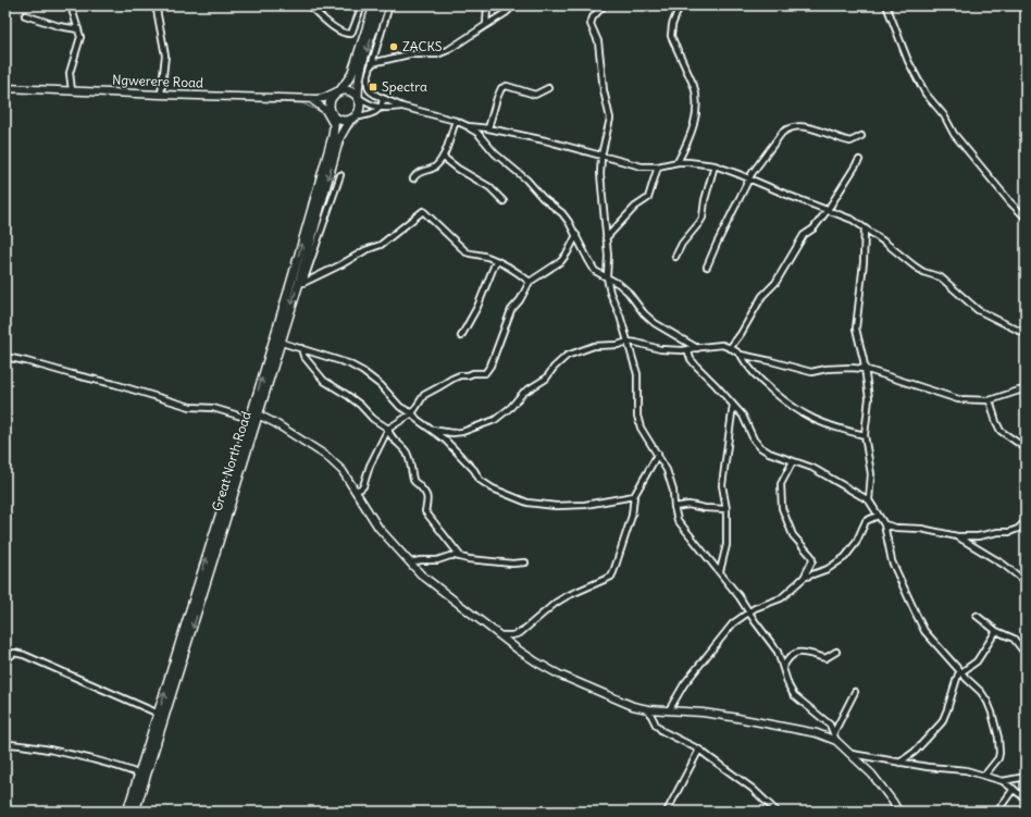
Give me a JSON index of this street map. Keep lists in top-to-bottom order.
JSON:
{
  "streets": {
    "main road": ["Great North Road"],
    "street": ["Ngwerere Road"]
  },
  "crossings": [
    ["Ngwerere Road", "Great North Road"]
  ],
  "places": {
    "other": ["ZACKS"],
    "transit": ["Spectra"]
  }
}
